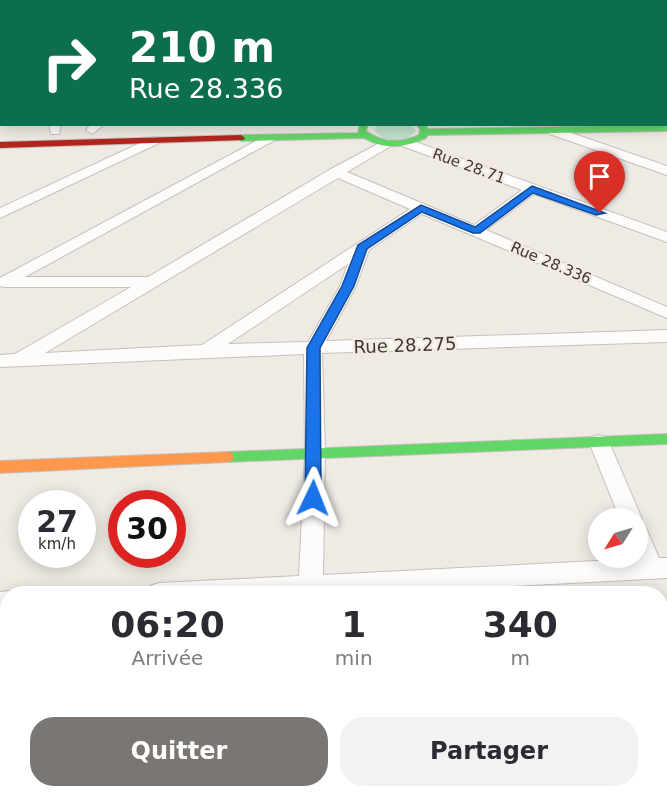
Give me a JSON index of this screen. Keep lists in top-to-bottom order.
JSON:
{
  "streets": {
    "street": ["Rue 28.71", "Rue 28.336", "Rue 28.275"]
  },
  "north": "bottom left",
  "page": {
    "turn": ["210 m", "Rue 28.336"],
    "speed": "27 km/h",
    "limit": "30",
    "eta": [
      "06:20",
      "Arrivée",
      "1",
      "min",
      "340",
      "m"
    ],
    "buttons": ["Quitter", "Partager"]
  }
}
